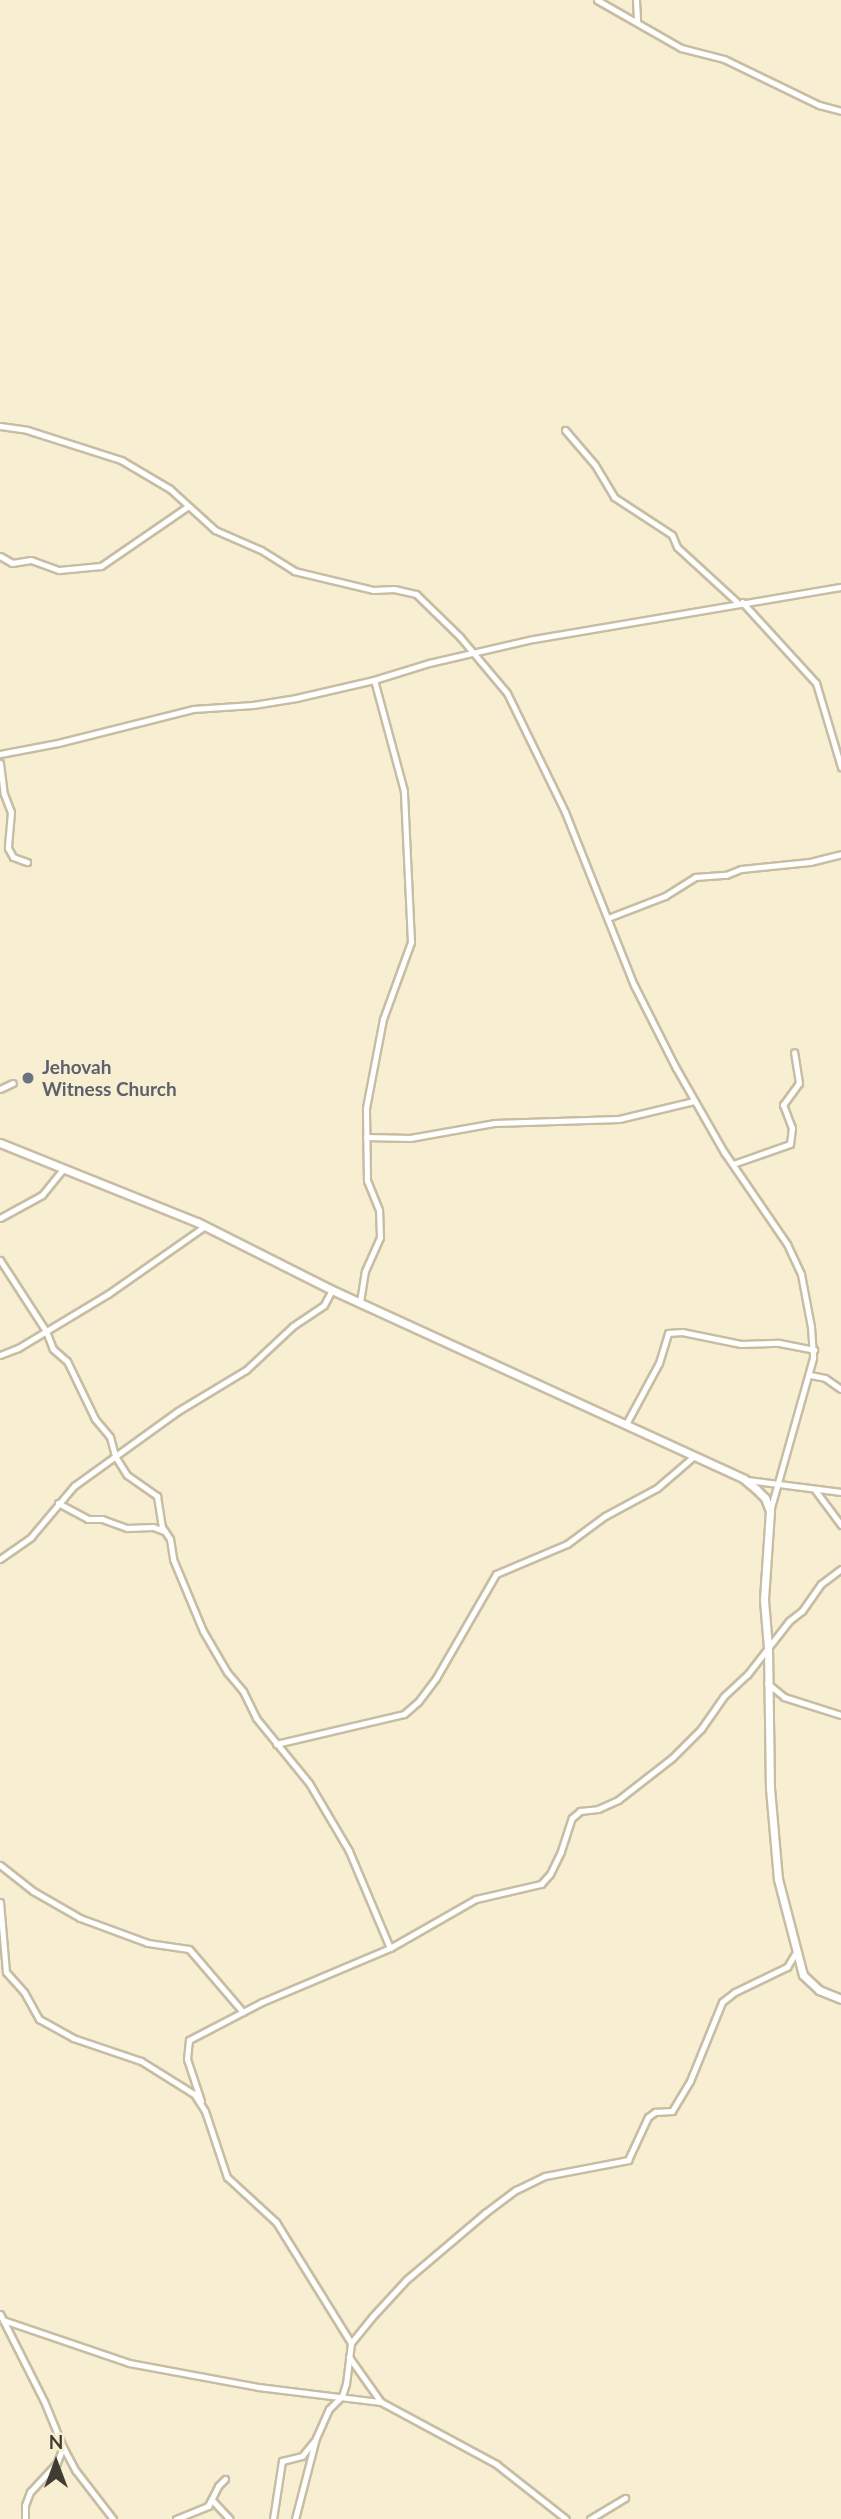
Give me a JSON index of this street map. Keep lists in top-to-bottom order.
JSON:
{
  "places": ["Jehovah Witness Church"],
  "north": "top"
}
